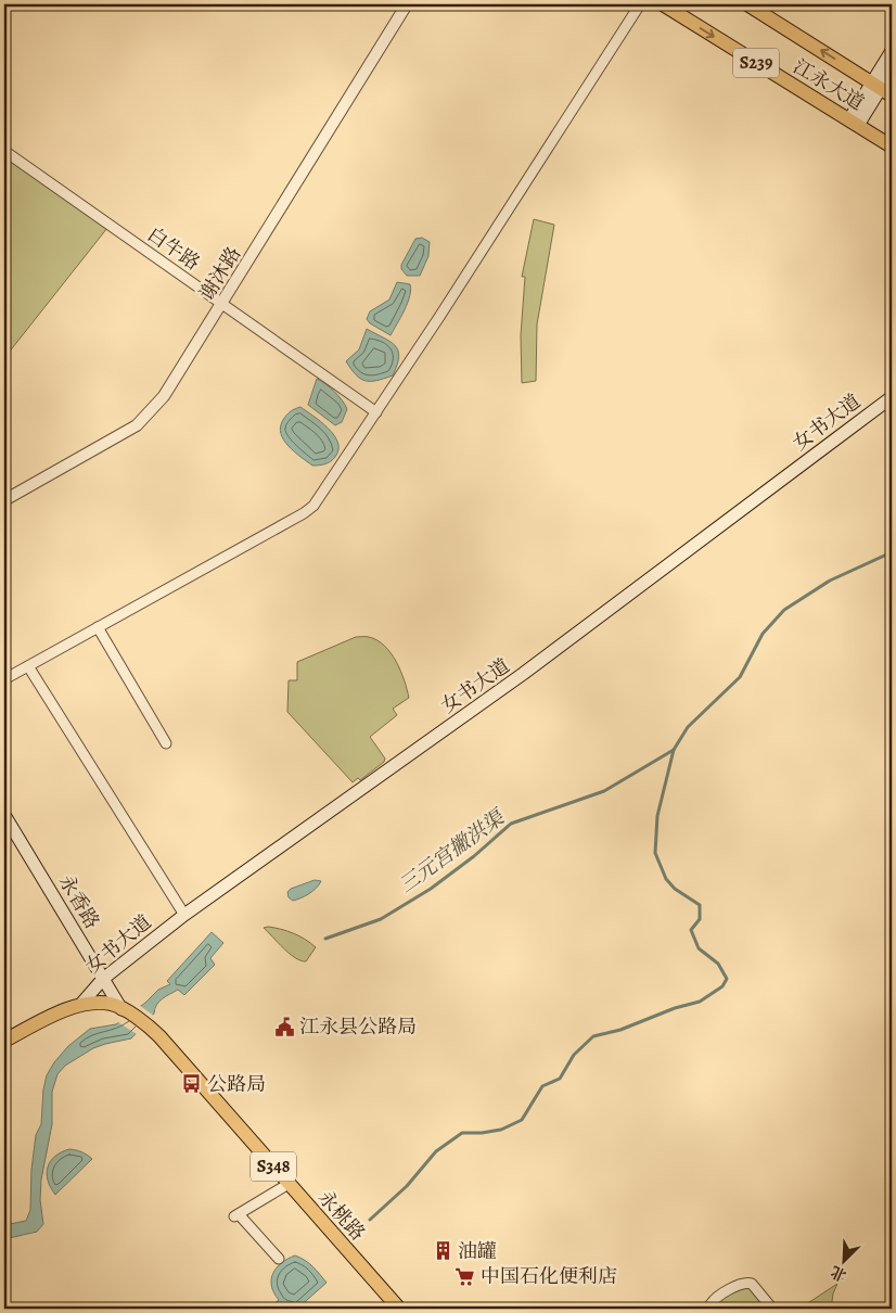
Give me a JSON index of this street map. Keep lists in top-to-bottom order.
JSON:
{
  "streets": {
    "main road": [
      "S239",
      "江永大道",
      "女书大道",
      "永香路",
      "S348",
      "永桃路"
    ],
    "street": ["白牛路", "谢沐路"]
  },
  "crossings": [
    ["白牛路", "谢沐路"],
    ["女书大道", "永香路"],
    ["永香路", "永桃路"]
  ],
  "water": ["三元宫撇洪渠"],
  "places": {
    "public building": ["江永县公路局"],
    "bus stop": ["公路局"],
    "building": ["油罐"],
    "supermarket": ["中国石化便利店"]
  },
  "north": "bottom left"
}
